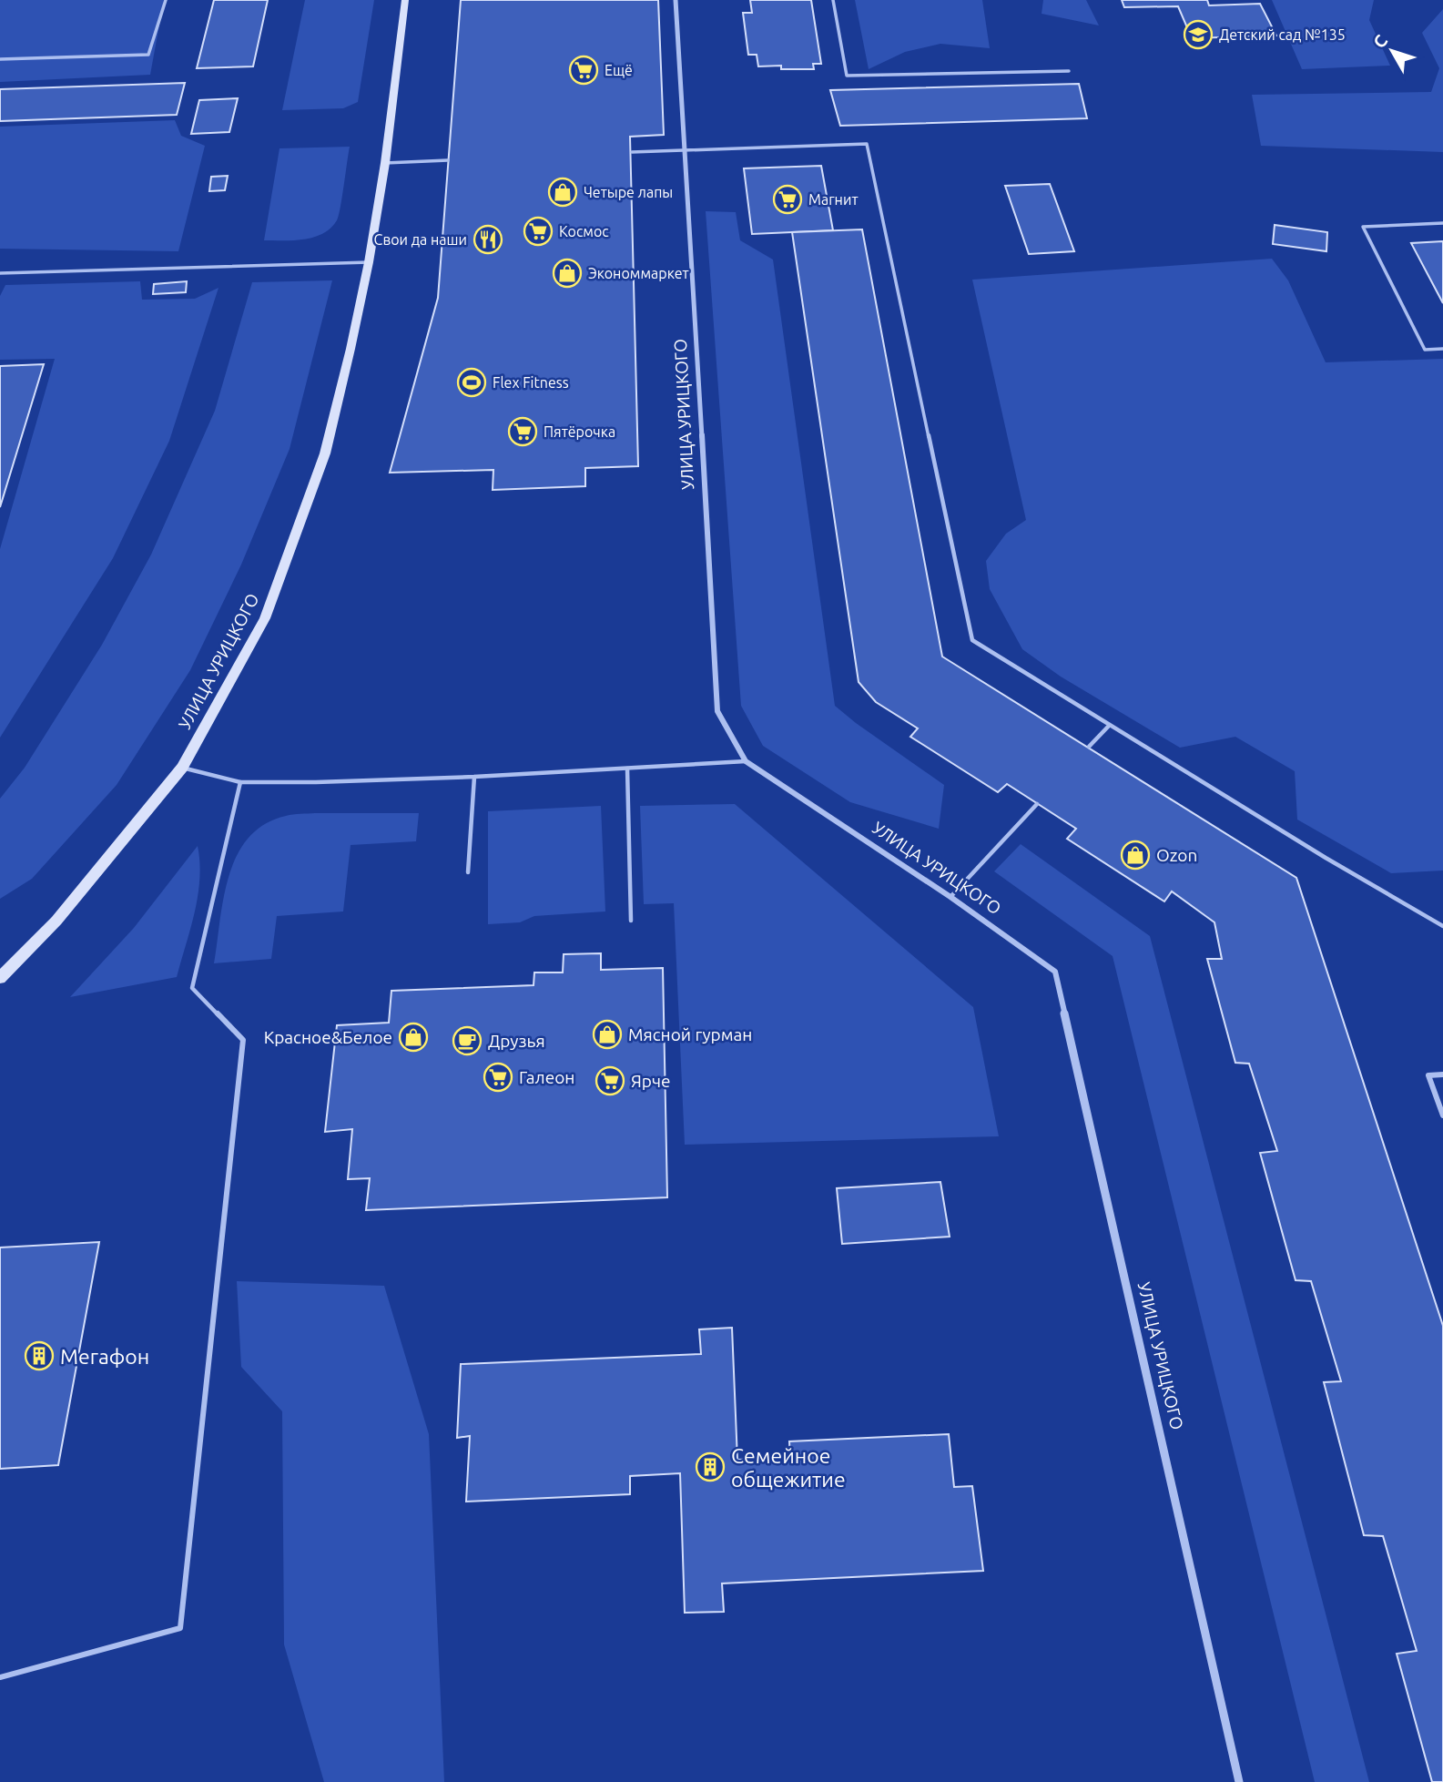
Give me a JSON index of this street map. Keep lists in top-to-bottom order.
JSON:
{
  "streets": {
    "street": ["УЛИЦА УРИЦКОГО"]
  },
  "places": {
    "school or university": ["Детский сад №135"],
    "supermarket": [
      "Ещё",
      "Магнит",
      "Космос",
      "Пятёрочка",
      "Галеон",
      "Ярче"
    ],
    "shop": [
      "Четыре лапы",
      "Экономмаркет",
      "Ozon",
      "Мясной гурман",
      "Красное&Белое"
    ],
    "restaurant": ["Свои да наши"],
    "sports": ["Flex Fitness"],
    "cafe": ["Друзья"],
    "building": ["Мегафон", "Семейное общежитие"]
  },
  "north": "top left"
}
